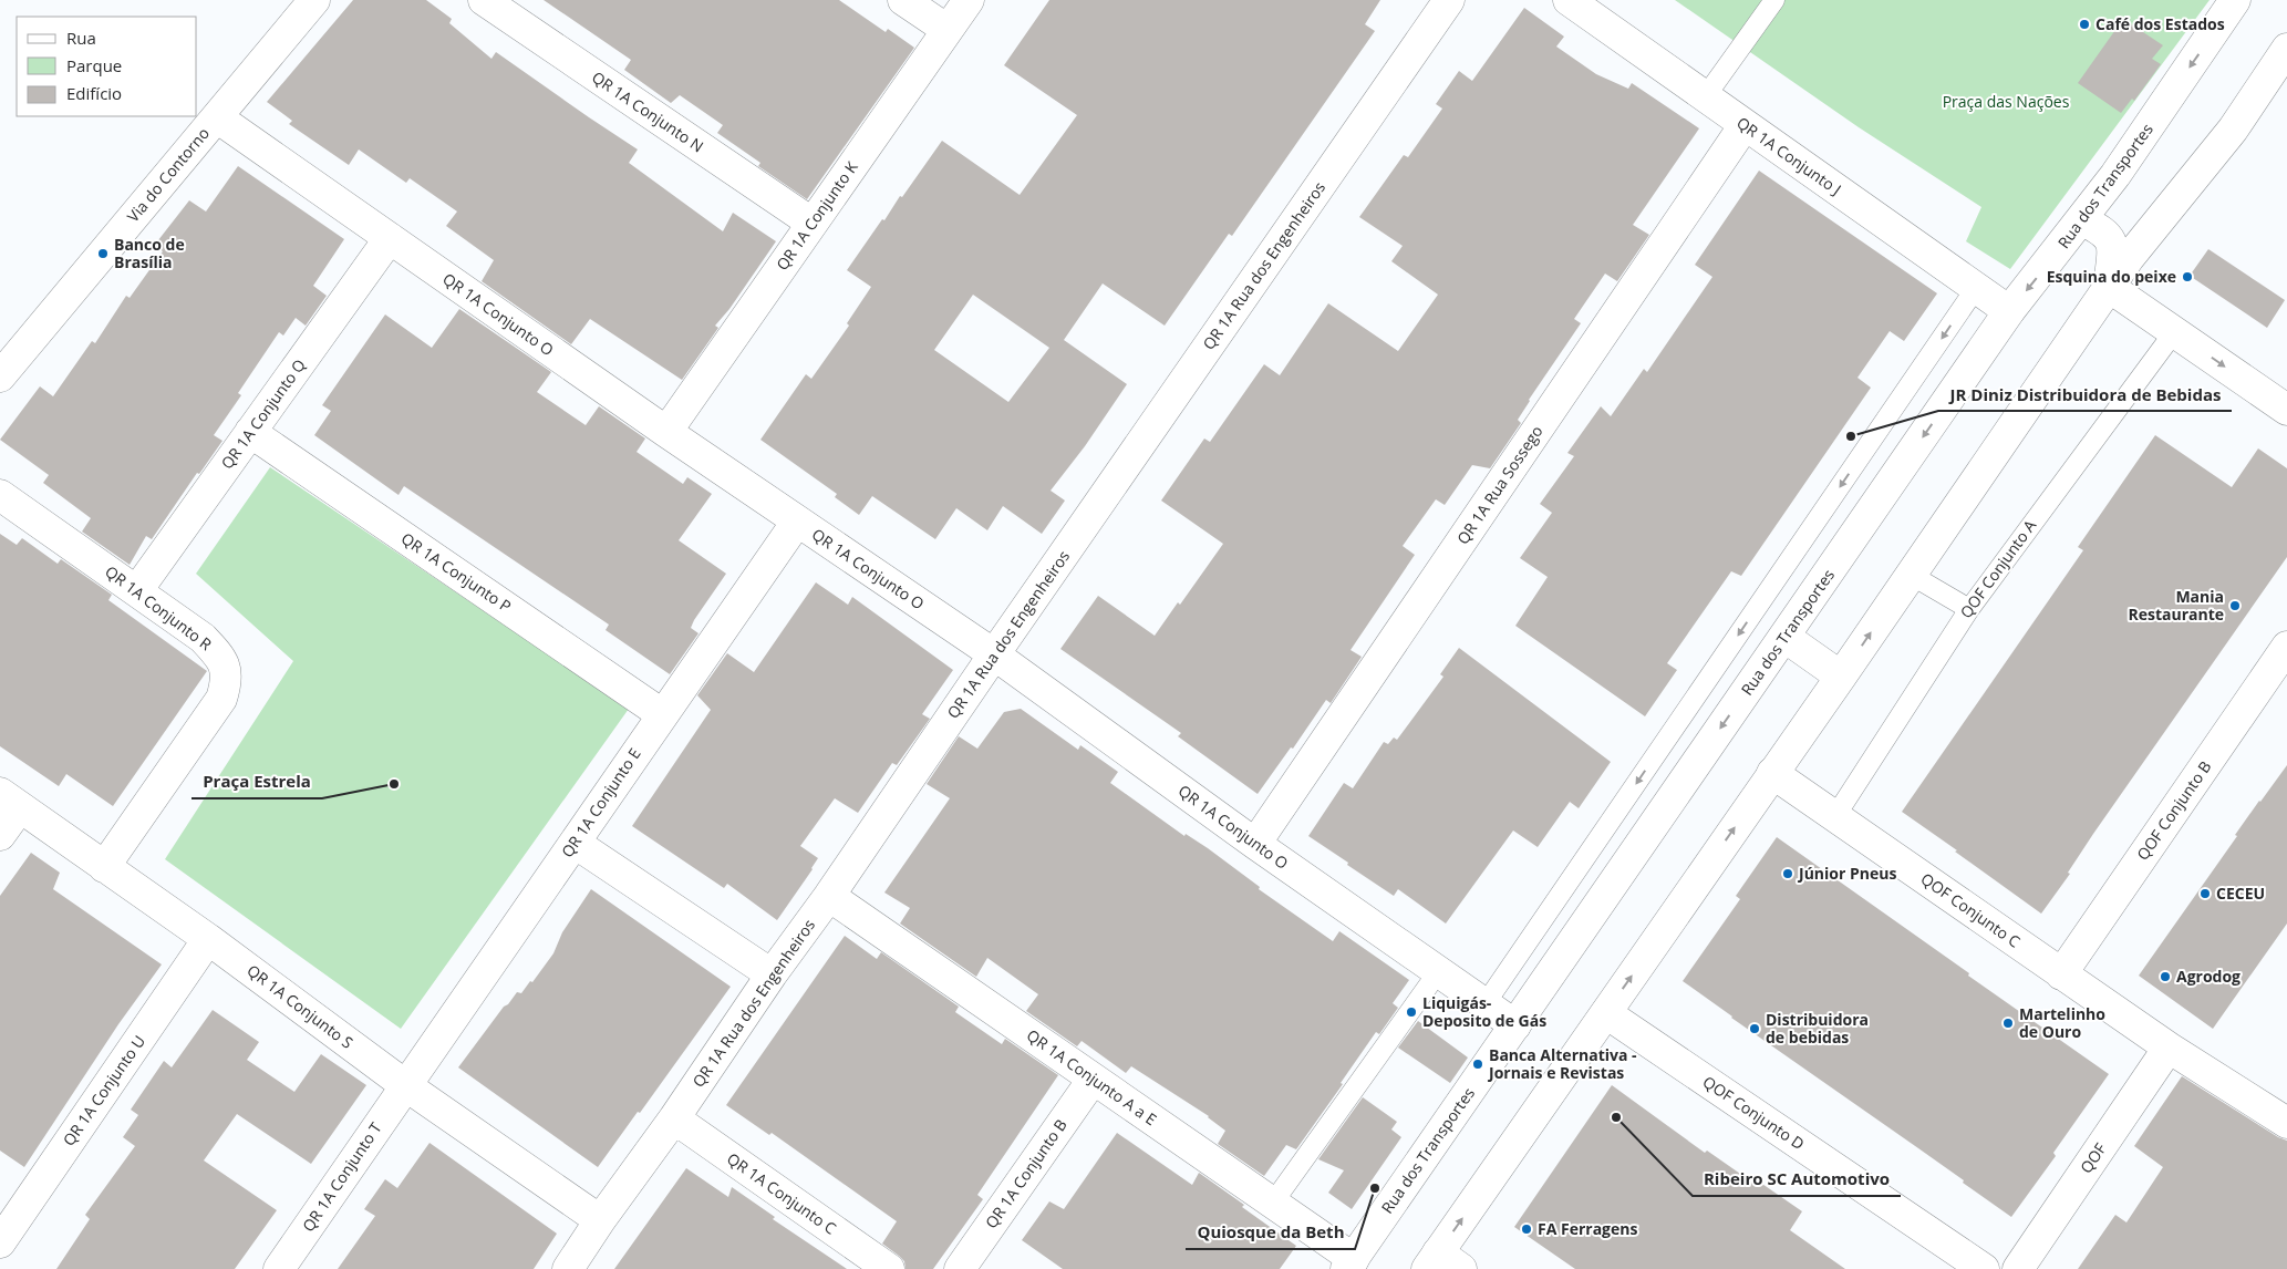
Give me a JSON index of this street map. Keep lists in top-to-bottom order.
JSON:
{
  "streets": {
    "street": [
      "QR 1A Conjunto N",
      "QR 1A Conjunto J",
      "Via do Contorno",
      "Rua dos Transportes",
      "QR 1A Conjunto K",
      "QR 1A Rua dos Engenheiros",
      "QR 1A Conjunto O",
      "QR 1A Conjunto Q",
      "QR 1A Rua Sossego",
      "QR 1A Conjunto P",
      "QR 1A Conjunto R",
      "QR 1A Conjunto E",
      "QOF Conjunto B",
      "QOF Conjunto C",
      "QR 1A Conjunto S",
      "QR 1A Conjunto A a E",
      "QR 1A Conjunto U",
      "QOF Conjunto D",
      "QOF",
      "QR 1A Conjunto B",
      "QR 1A Conjunto T",
      "QR 1A Conjunto C"
    ],
    "lane": ["QOF Conjunto A"]
  },
  "crossings": [
    ["QR 1A Conjunto N", "QR 1A Conjunto K"],
    ["QR 1A Conjunto J", "Rua dos Transportes"],
    ["QR 1A Conjunto J", "QR 1A Rua Sossego"],
    ["Via do Contorno", "QR 1A Conjunto O"],
    ["Rua dos Transportes", "QR 1A Conjunto O"],
    ["Rua dos Transportes", "QR 1A Conjunto A a E"],
    ["QR 1A Conjunto K", "QR 1A Conjunto O"],
    ["QR 1A Rua dos Engenheiros", "QR 1A Conjunto O"],
    ["QR 1A Rua dos Engenheiros", "QR 1A Conjunto S"],
    ["QR 1A Rua dos Engenheiros", "QR 1A Conjunto A a E"],
    ["QR 1A Rua dos Engenheiros", "QR 1A Conjunto C"],
    ["QR 1A Conjunto O", "QR 1A Conjunto Q"],
    ["QR 1A Conjunto O", "QR 1A Rua Sossego"],
    ["QR 1A Conjunto O", "QR 1A Conjunto E"],
    ["QR 1A Conjunto Q", "QR 1A Conjunto P"],
    ["QR 1A Conjunto Q", "QR 1A Conjunto R"],
    ["QOF Conjunto A", "QOF Conjunto C"],
    ["QR 1A Conjunto P", "QR 1A Conjunto E"],
    ["QR 1A Conjunto R", "QR 1A Conjunto S"],
    ["QR 1A Conjunto E", "QR 1A Conjunto S"],
    ["QR 1A Conjunto E", "QR 1A Conjunto T"],
    ["QOF Conjunto B", "QOF Conjunto C"],
    ["QOF Conjunto C", "QOF"],
    ["QR 1A Conjunto S", "QR 1A Conjunto U"],
    ["QR 1A Conjunto S", "QR 1A Conjunto T"],
    ["QR 1A Conjunto A a E", "QR 1A Conjunto B"]
  ],
  "parks": ["Praça das Nações"],
  "places": [
    "Café dos Estados",
    "Banco de Brasília",
    "Esquina do peixe",
    "JR Diniz Distribuidora de Bebidas",
    "Mania Restaurante",
    "Praça Estrela",
    "Júnior Pneus",
    "CECEU",
    "Agrodog",
    "Liquigás- Deposito de Gás",
    "Martelinho de Ouro",
    "Distribuidora de bebidas",
    "Banca Alternativa - Jornais e Revistas",
    "Ribeiro SC Automotivo",
    "Quiosque da Beth",
    "FA Ferragens"
  ],
  "legend": ["Rua", "Parque", "Edifício"]
}
